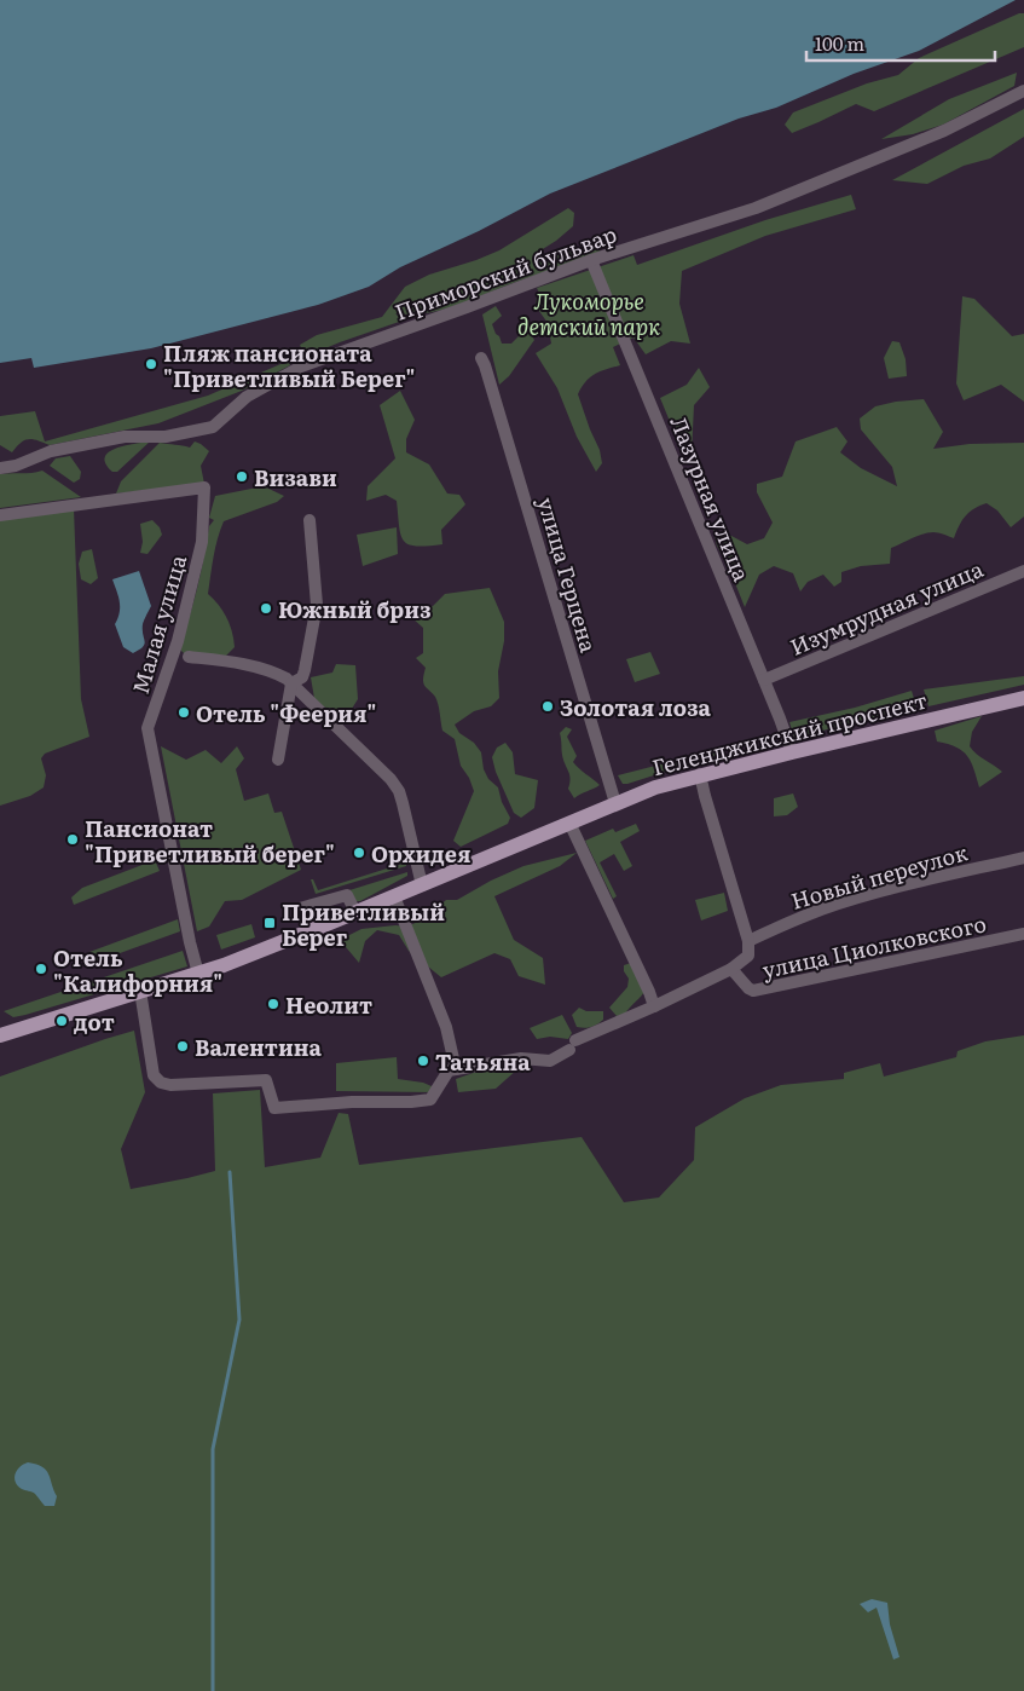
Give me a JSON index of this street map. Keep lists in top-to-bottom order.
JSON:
{
  "streets": {
    "main road": ["Геленджикский проспект"],
    "street": [
      "Приморский бульвар",
      "Лазурная улица",
      "улица Герцена",
      "Изумрудная улица",
      "Малая улица",
      "Новый переулок",
      "улица Циолковского"
    ]
  },
  "crossings": [
    ["Приморский бульвар", "Лазурная улица"],
    ["Лазурная улица", "Изумрудная улица"],
    ["Лазурная улица", "Геленджикский проспект"],
    ["улица Герцена", "Геленджикский проспект"],
    ["Малая улица", "Геленджикский проспект"]
  ],
  "parks": ["Лукоморье детский парк"],
  "places": {
    "other": [
      "Пляж пансионата \"Приветливый Берег\"",
      "Визави",
      "Южный бриз",
      "Золотая лоза",
      "Отель \"Феерия\"",
      "Пансионат \"Приветливый берег\"",
      "Орхидея",
      "Отель \"Калифорния\"",
      "Неолит",
      "дот",
      "Валентина",
      "Татьяна"
    ],
    "transit": ["Приветливый Берег"]
  },
  "scale_bar": "100 m"
}
